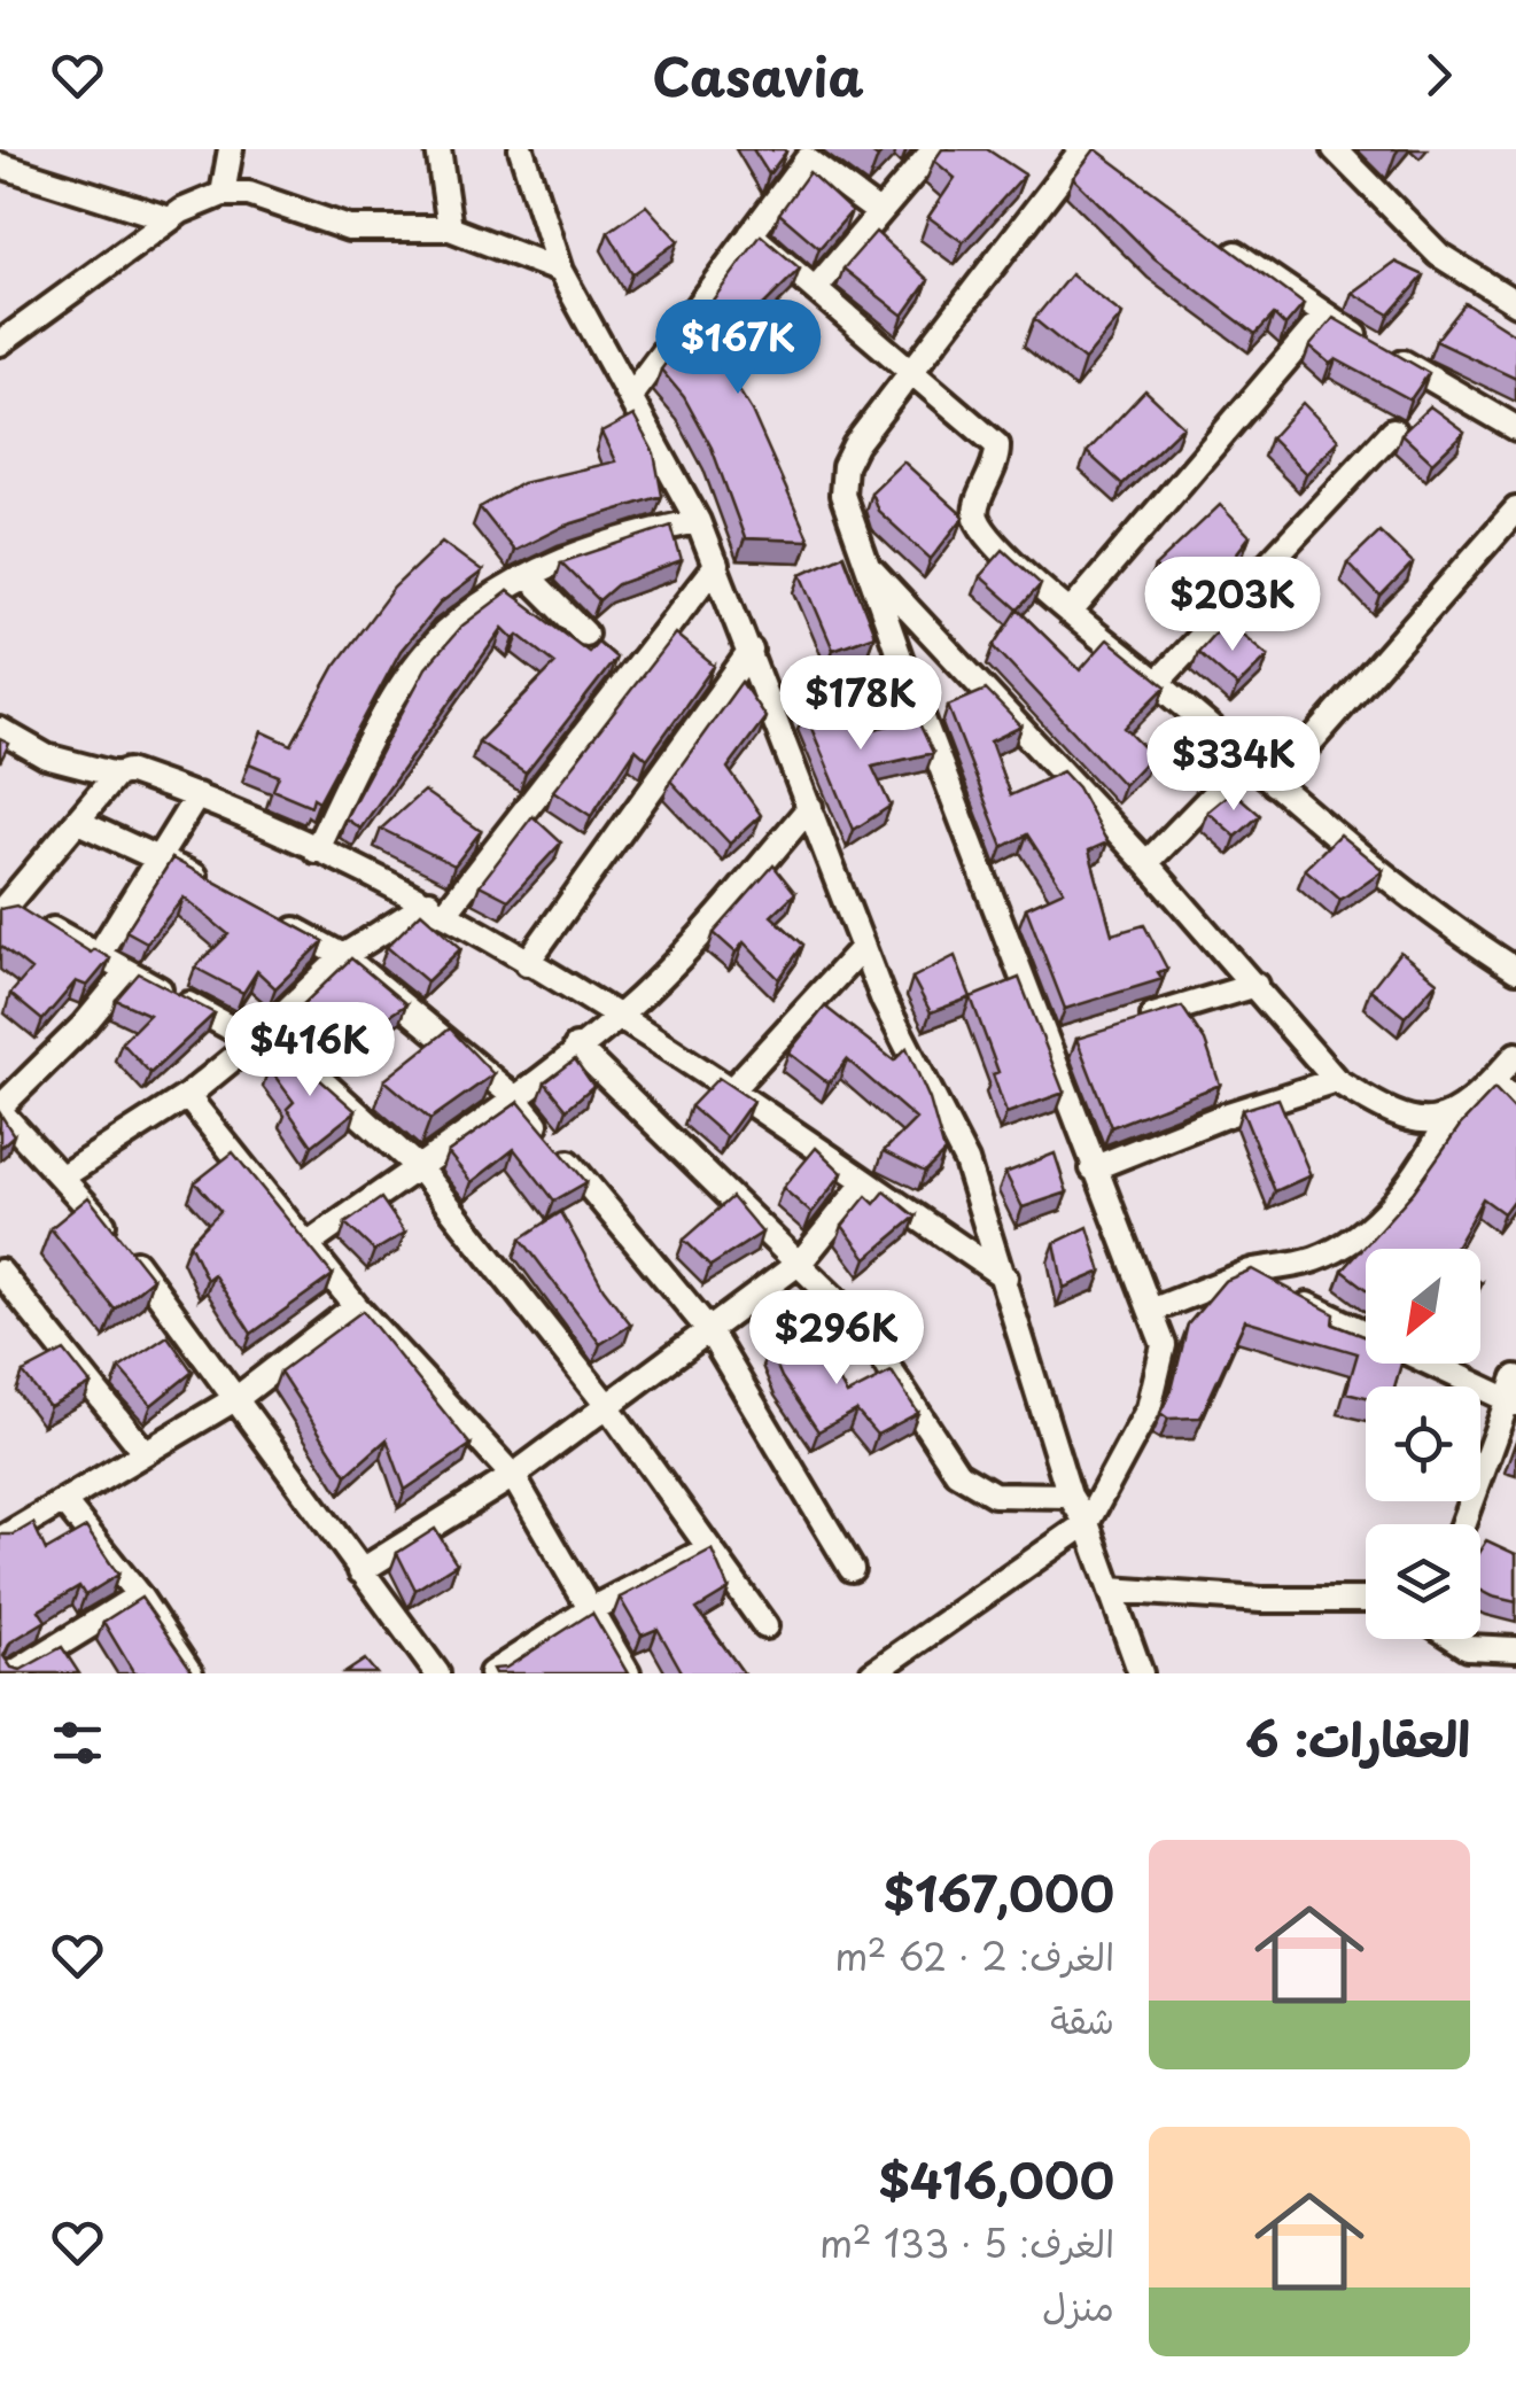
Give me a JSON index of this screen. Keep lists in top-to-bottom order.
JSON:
{
  "north": "bottom left",
  "page": {
    "header": "Casavia",
    "price": [
      "$167K",
      "$203K",
      "$178K",
      "$334K",
      "$416K",
      "$296K"
    ],
    "heading": "العقارات: 6",
    "list": [
      {
        "name": "$167,000",
        "note": "الغرف: 2 · 62 m² · شقة"
      },
      {
        "name": "$416,000",
        "note": "الغرف: 5 · 133 m² · منزل"
      }
    ]
  }
}
